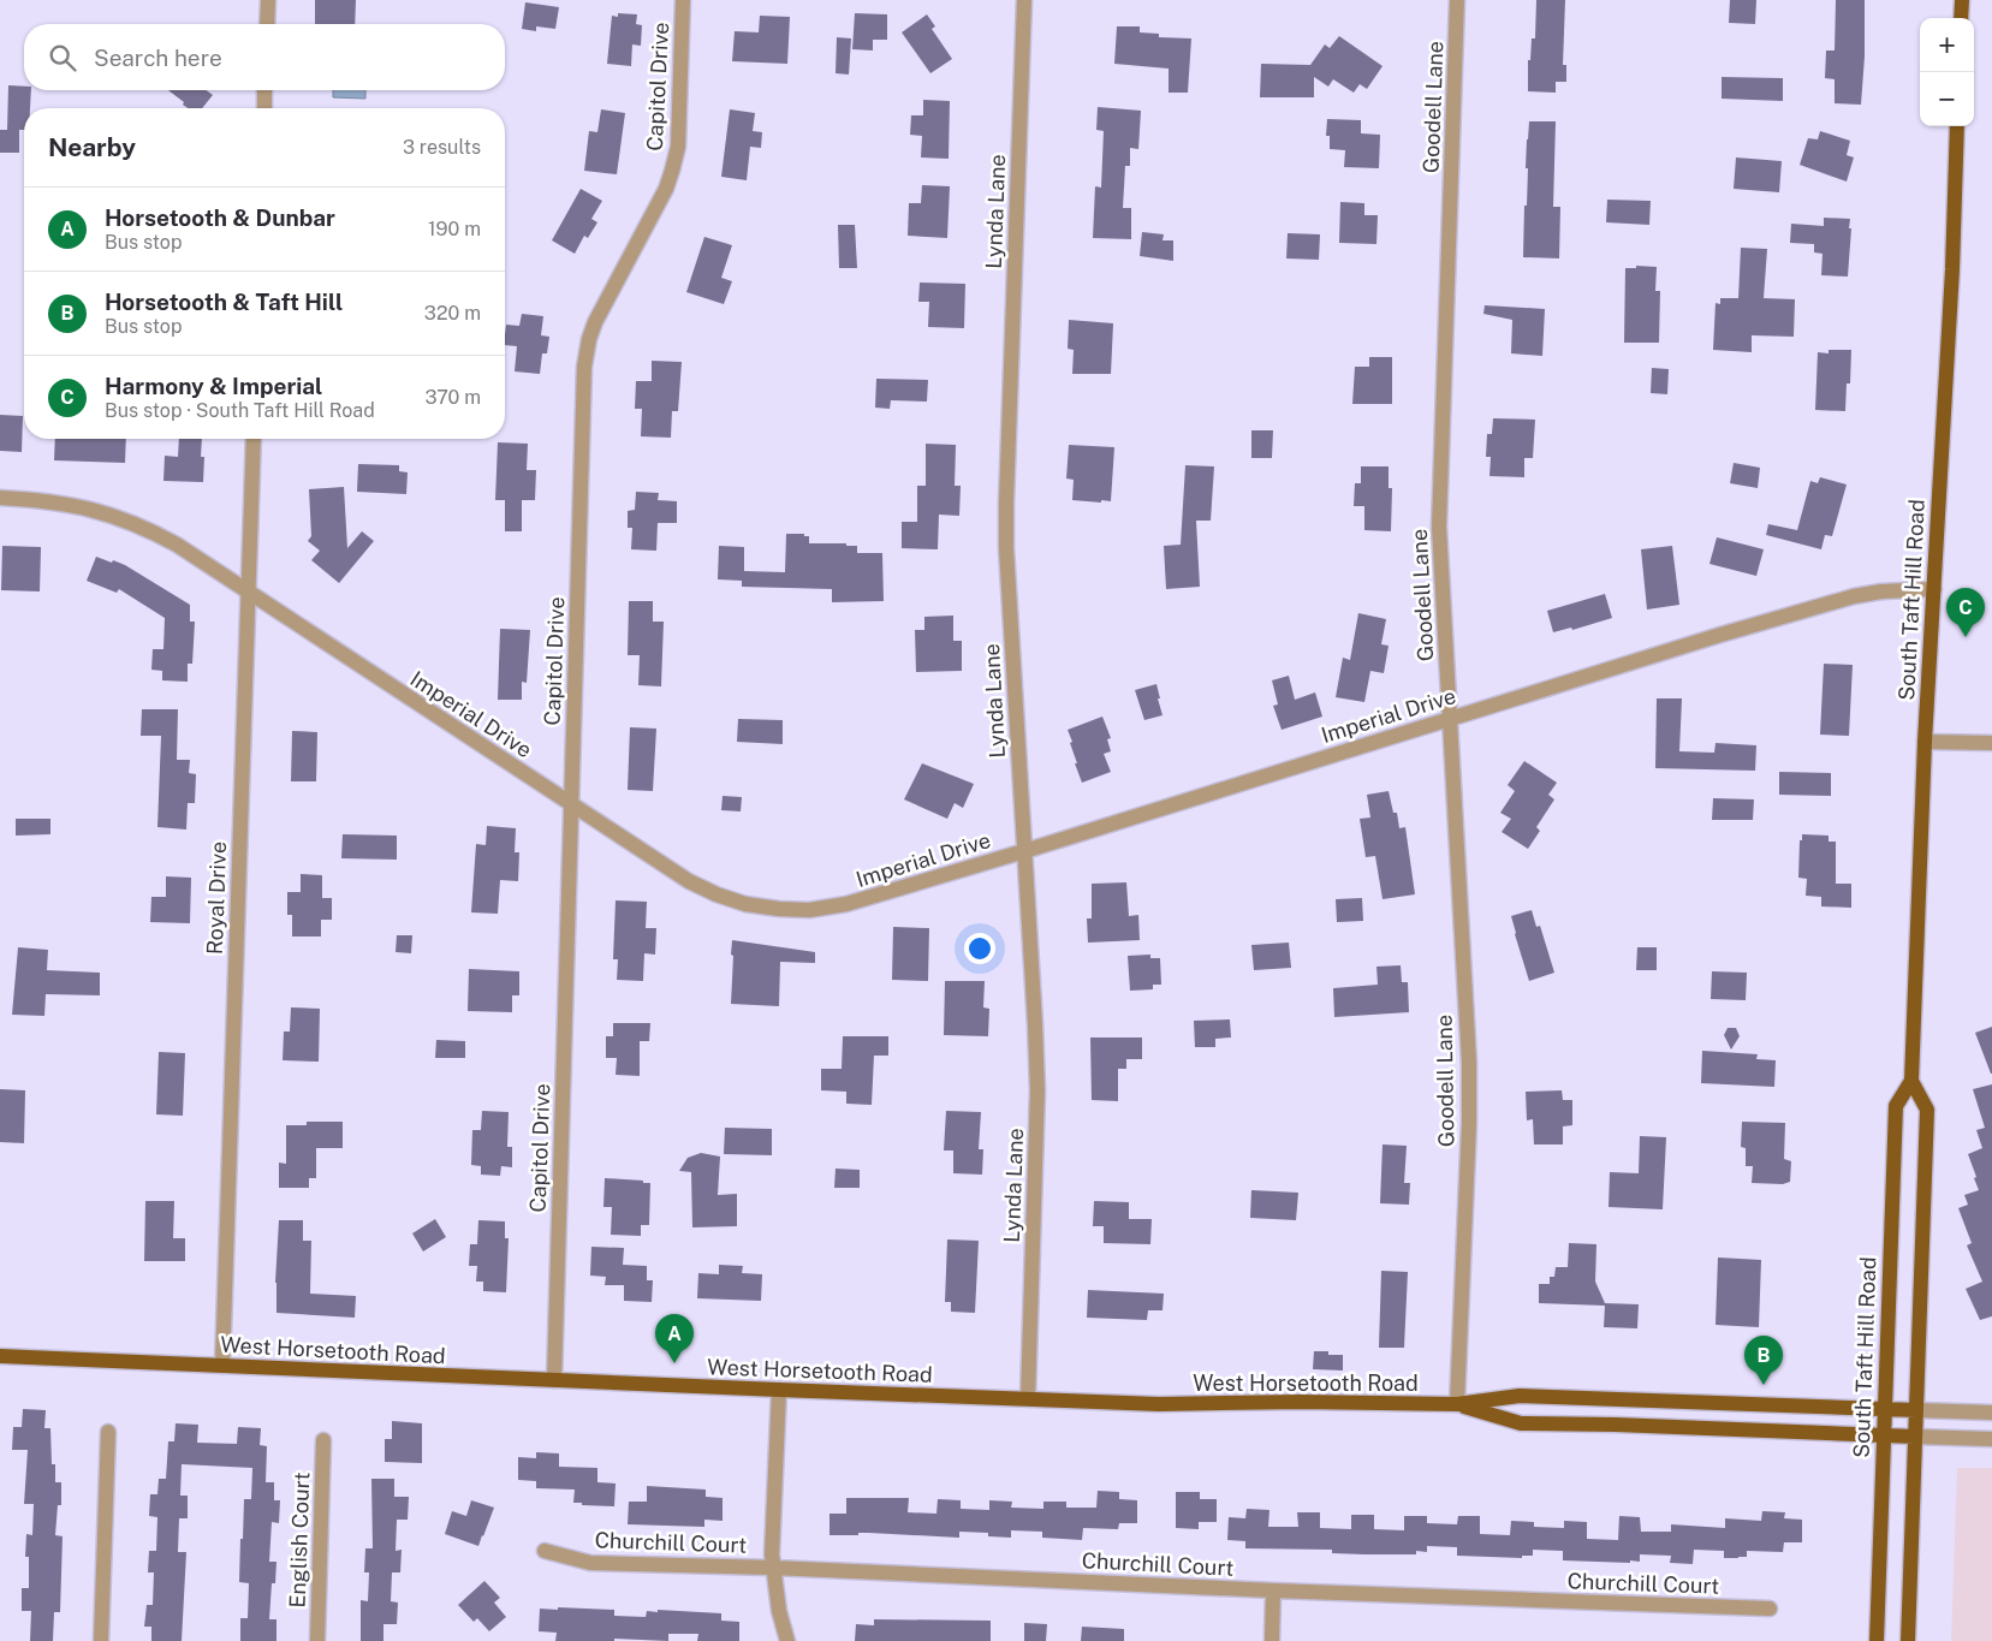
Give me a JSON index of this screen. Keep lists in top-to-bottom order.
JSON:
{
  "streets": {
    "main road": ["South Taft Hill Road", "West Horsetooth Road"],
    "street": [
      "Capitol Drive",
      "Goodell Lane",
      "Lynda Lane",
      "Imperial Drive",
      "Royal Drive",
      "English Court",
      "Churchill Court"
    ]
  },
  "crossings": [
    ["Capitol Drive", "Imperial Drive"],
    ["Capitol Drive", "West Horsetooth Road"],
    ["Goodell Lane", "Imperial Drive"],
    ["Goodell Lane", "West Horsetooth Road"],
    ["Lynda Lane", "Imperial Drive"],
    ["Lynda Lane", "West Horsetooth Road"],
    ["South Taft Hill Road", "Imperial Drive"],
    ["South Taft Hill Road", "West Horsetooth Road"],
    ["Imperial Drive", "Royal Drive"],
    ["Royal Drive", "West Horsetooth Road"]
  ],
  "page": {
    "map_buttons": ["+", "−"],
    "search": "Search here",
    "heading": ["Nearby", "3 results"],
    "list": [
      {
        "mark": "A",
        "name": "Horsetooth & Dunbar",
        "note": "Bus stop",
        "value": "190 m"
      },
      {
        "mark": "B",
        "name": "Horsetooth & Taft Hill",
        "note": "Bus stop",
        "value": "320 m"
      },
      {
        "mark": "C",
        "name": "Harmony & Imperial",
        "note": "Bus stop · South Taft Hill Road",
        "value": "370 m"
      }
    ],
    "pins": ["C", "A", "B"]
  }
}
